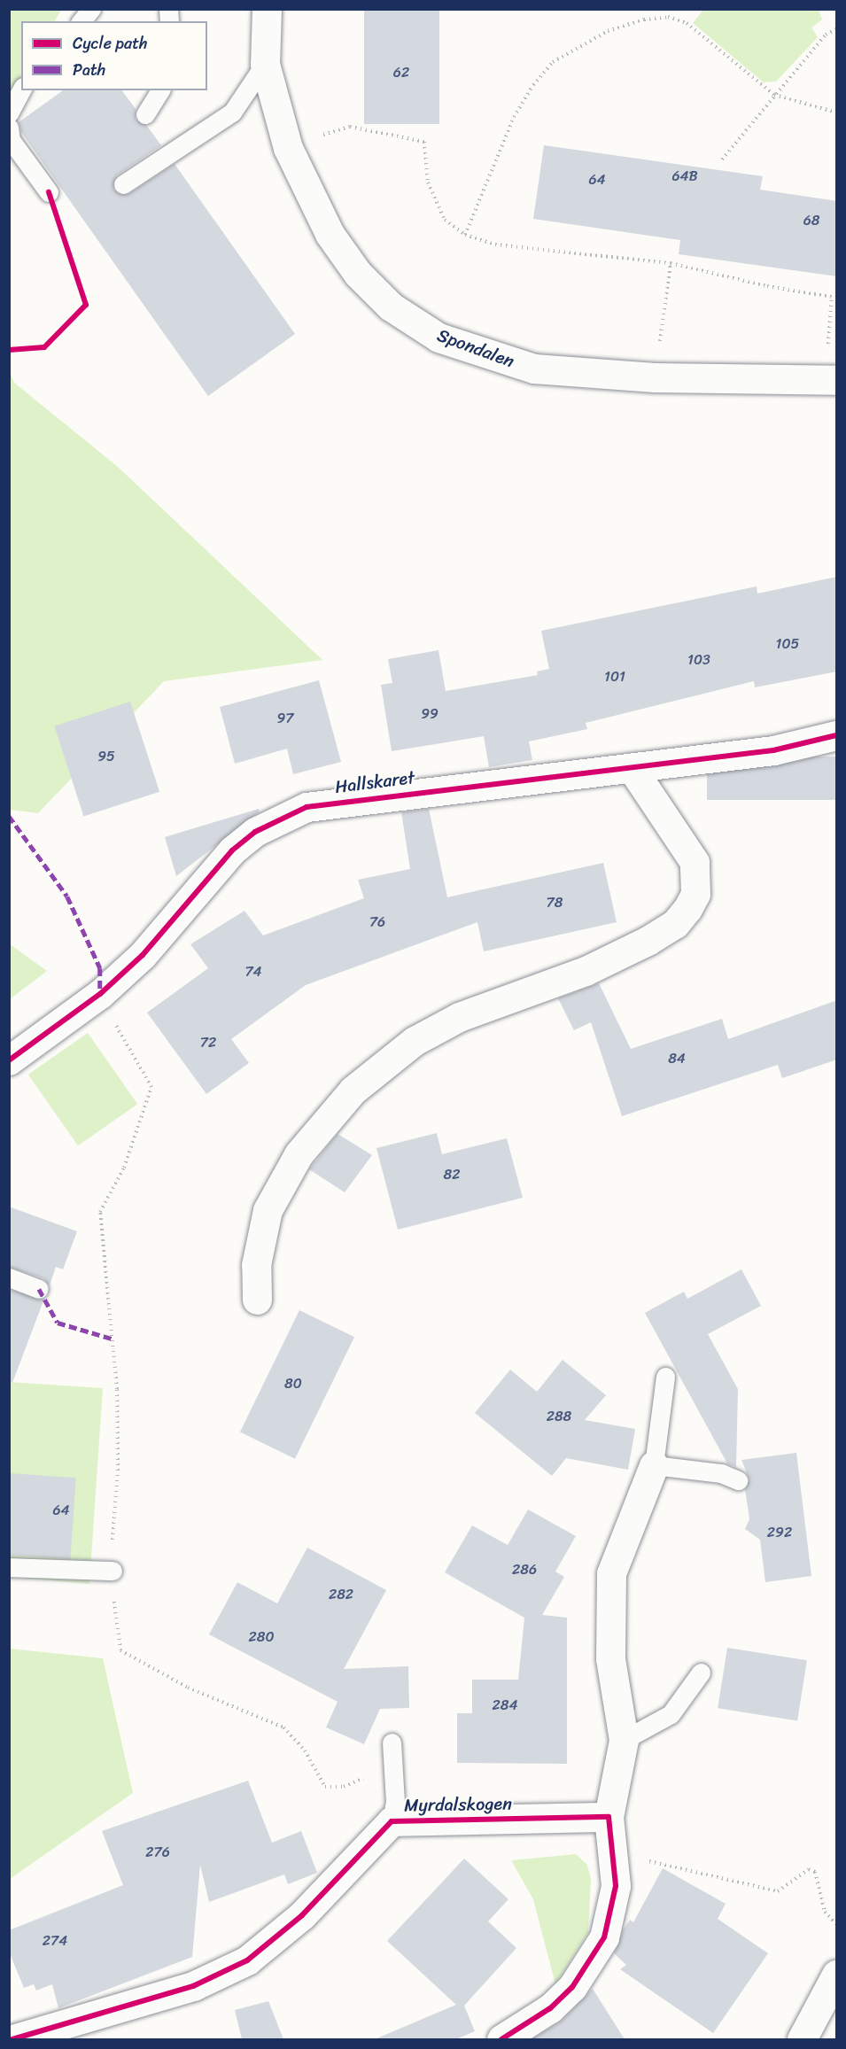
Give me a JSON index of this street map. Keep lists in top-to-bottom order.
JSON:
{
  "streets": {
    "street": ["Spondalen", "Hallskaret", "Myrdalskogen"]
  },
  "house_numbers": [
    "62",
    "64B",
    "64",
    "68",
    "105",
    "103",
    "101",
    "99",
    "97",
    "95",
    "78",
    "76",
    "74",
    "72",
    "84",
    "82",
    "80",
    "288",
    "64",
    "292",
    "286",
    "282",
    "280",
    "284",
    "276",
    "274"
  ],
  "legend": ["Cycle path", "Path"]
}
